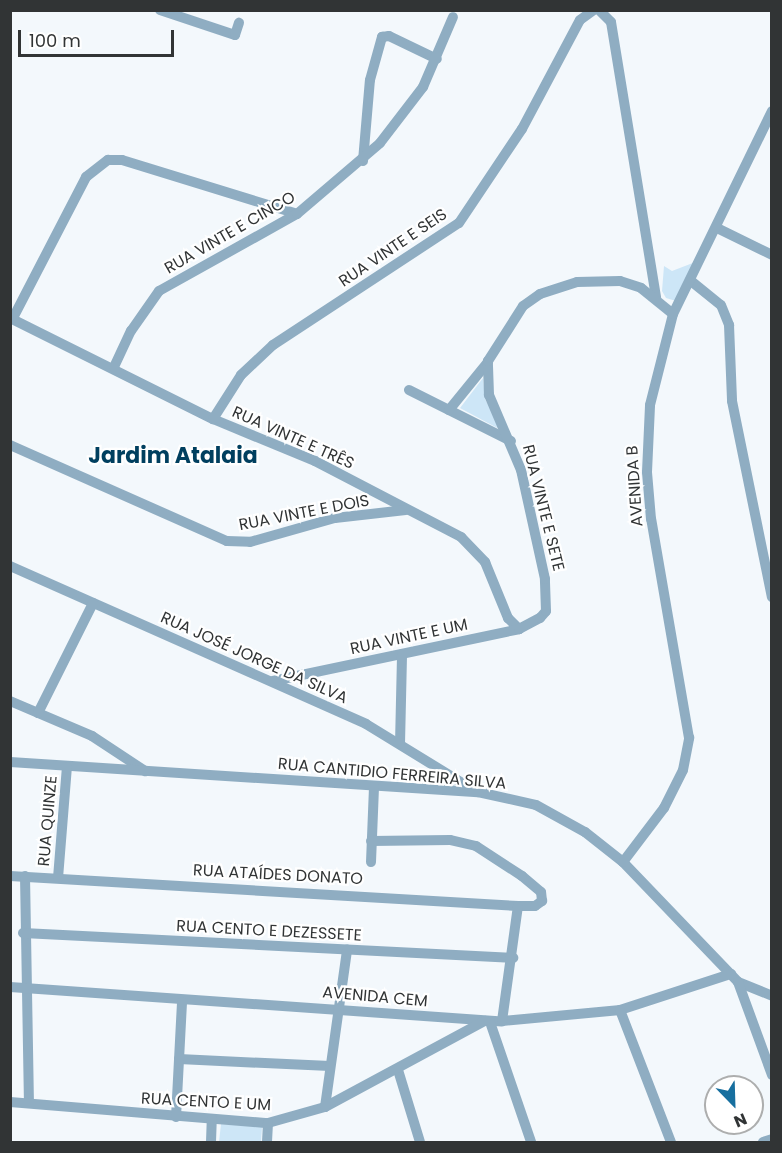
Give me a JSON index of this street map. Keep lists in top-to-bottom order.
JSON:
{
  "streets": {
    "street": [
      "RUA VINTE E CINCO",
      "RUA VINTE E SEIS",
      "RUA VINTE E TRÊS",
      "AVENIDA B",
      "RUA VINTE E SETE",
      "RUA VINTE E DOIS",
      "RUA VINTE E UM",
      "RUA JOSÉ JORGE DA SILVA",
      "RUA CANTIDIO FERREIRA SILVA",
      "RUA QUINZE",
      "RUA ATAÍDES DONATO",
      "RUA CENTO E DEZESSETE",
      "AVENIDA CEM",
      "RUA CENTO E UM"
    ]
  },
  "crossings": [
    ["RUA VINTE E CINCO", "RUA VINTE E TRÊS"],
    ["RUA VINTE E SEIS", "RUA VINTE E TRÊS"],
    ["RUA VINTE E TRÊS", "RUA VINTE E DOIS"],
    ["RUA VINTE E TRÊS", "RUA VINTE E UM"],
    ["AVENIDA B", "RUA CANTIDIO FERREIRA SILVA"],
    ["RUA VINTE E SETE", "RUA VINTE E UM"],
    ["RUA VINTE E UM", "RUA JOSÉ JORGE DA SILVA"],
    ["RUA JOSÉ JORGE DA SILVA", "RUA CANTIDIO FERREIRA SILVA"],
    ["RUA CANTIDIO FERREIRA SILVA", "RUA QUINZE"],
    ["RUA CANTIDIO FERREIRA SILVA", "AVENIDA CEM"],
    ["RUA QUINZE", "RUA ATAÍDES DONATO"],
    ["RUA QUINZE", "RUA CENTO E DEZESSETE"],
    ["RUA QUINZE", "AVENIDA CEM"],
    ["RUA QUINZE", "RUA CENTO E UM"],
    ["AVENIDA CEM", "RUA CENTO E UM"]
  ],
  "districts": ["Jardim Atalaia"],
  "scale_bar": "100 m",
  "north": "bottom right"
}
